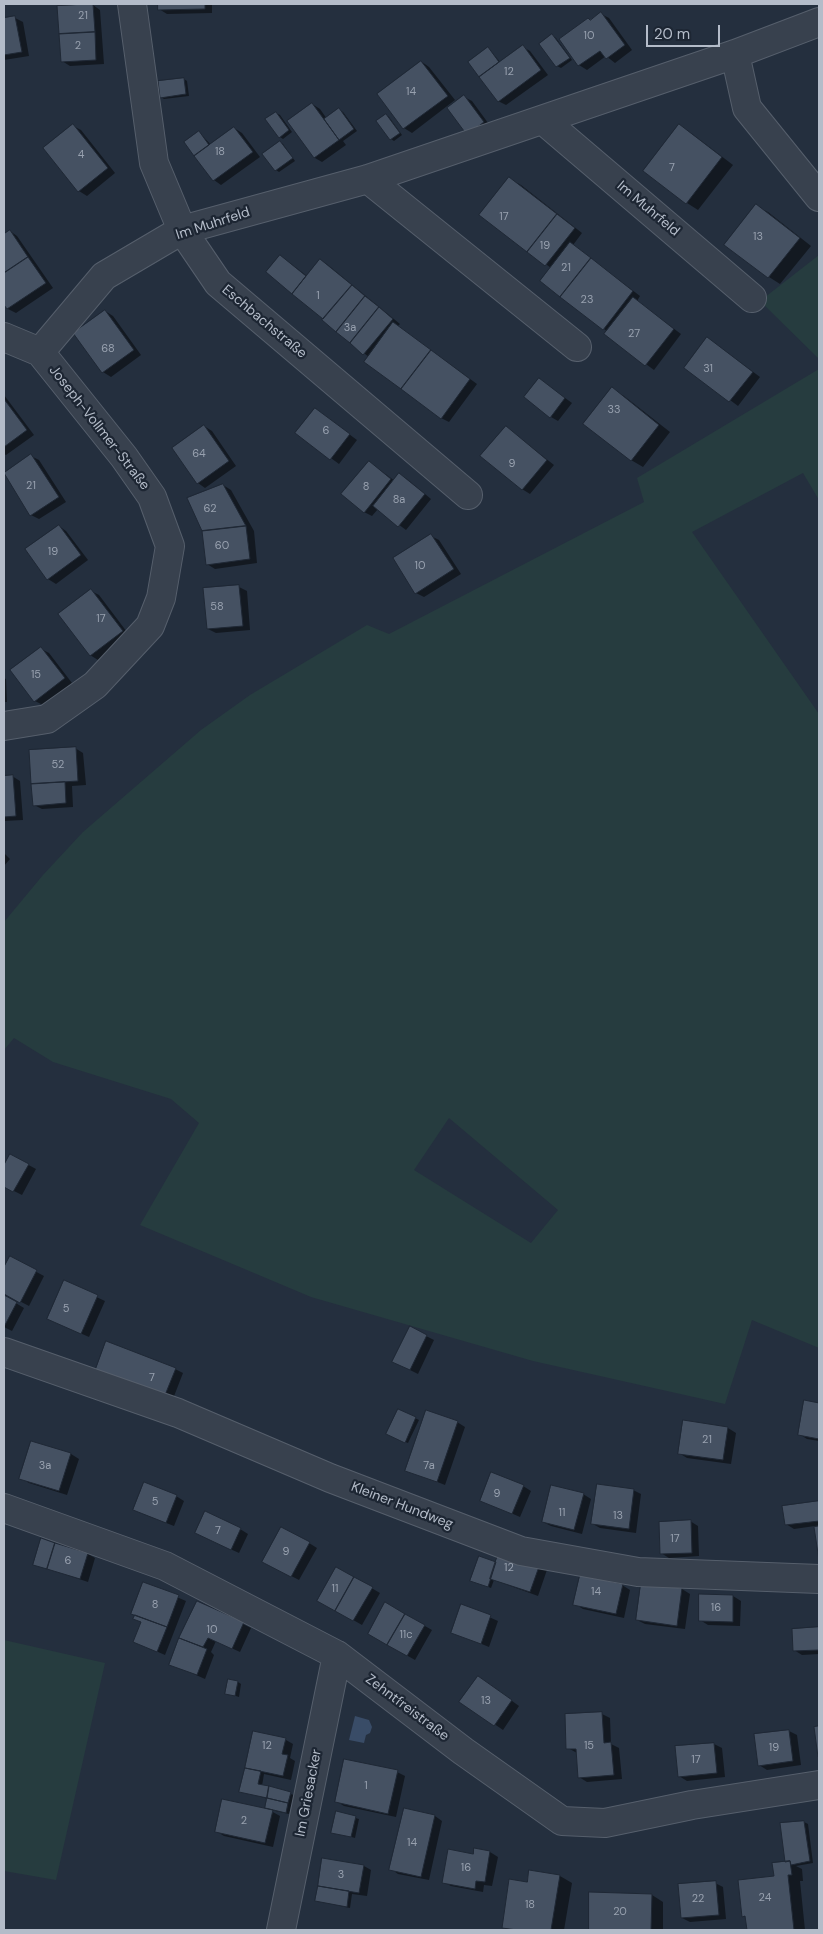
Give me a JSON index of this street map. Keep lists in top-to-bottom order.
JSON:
{
  "streets": {
    "street": [
      "Im Muhrfeld",
      "Eschbachstraße",
      "Joseph-Vollmer-Straße",
      "Kleiner Hundweg",
      "Zehntfreistraße",
      "Im Griesacker"
    ]
  },
  "crossings": [
    ["Im Muhrfeld", "Eschbachstraße"],
    ["Im Muhrfeld", "Joseph-Vollmer-Straße"],
    ["Zehntfreistraße", "Im Griesacker"]
  ],
  "house_numbers": [
    "21",
    "10",
    "2",
    "12",
    "14",
    "18",
    "4",
    "7",
    "17",
    "13",
    "19",
    "21",
    "1",
    "23",
    "3a",
    "27",
    "68",
    "31",
    "33",
    "6",
    "64",
    "9",
    "21",
    "8",
    "8a",
    "62",
    "60",
    "19",
    "10",
    "58",
    "17",
    "15",
    "52",
    "5",
    "7",
    "21",
    "3a",
    "7a",
    "9",
    "5",
    "11",
    "13",
    "7",
    "17",
    "9",
    "6",
    "12",
    "11",
    "14",
    "8",
    "16",
    "10",
    "11c",
    "13",
    "12",
    "15",
    "19",
    "17",
    "1",
    "2",
    "14",
    "16",
    "3",
    "24",
    "22",
    "18",
    "20"
  ],
  "scale_bar": "20 m"
}
